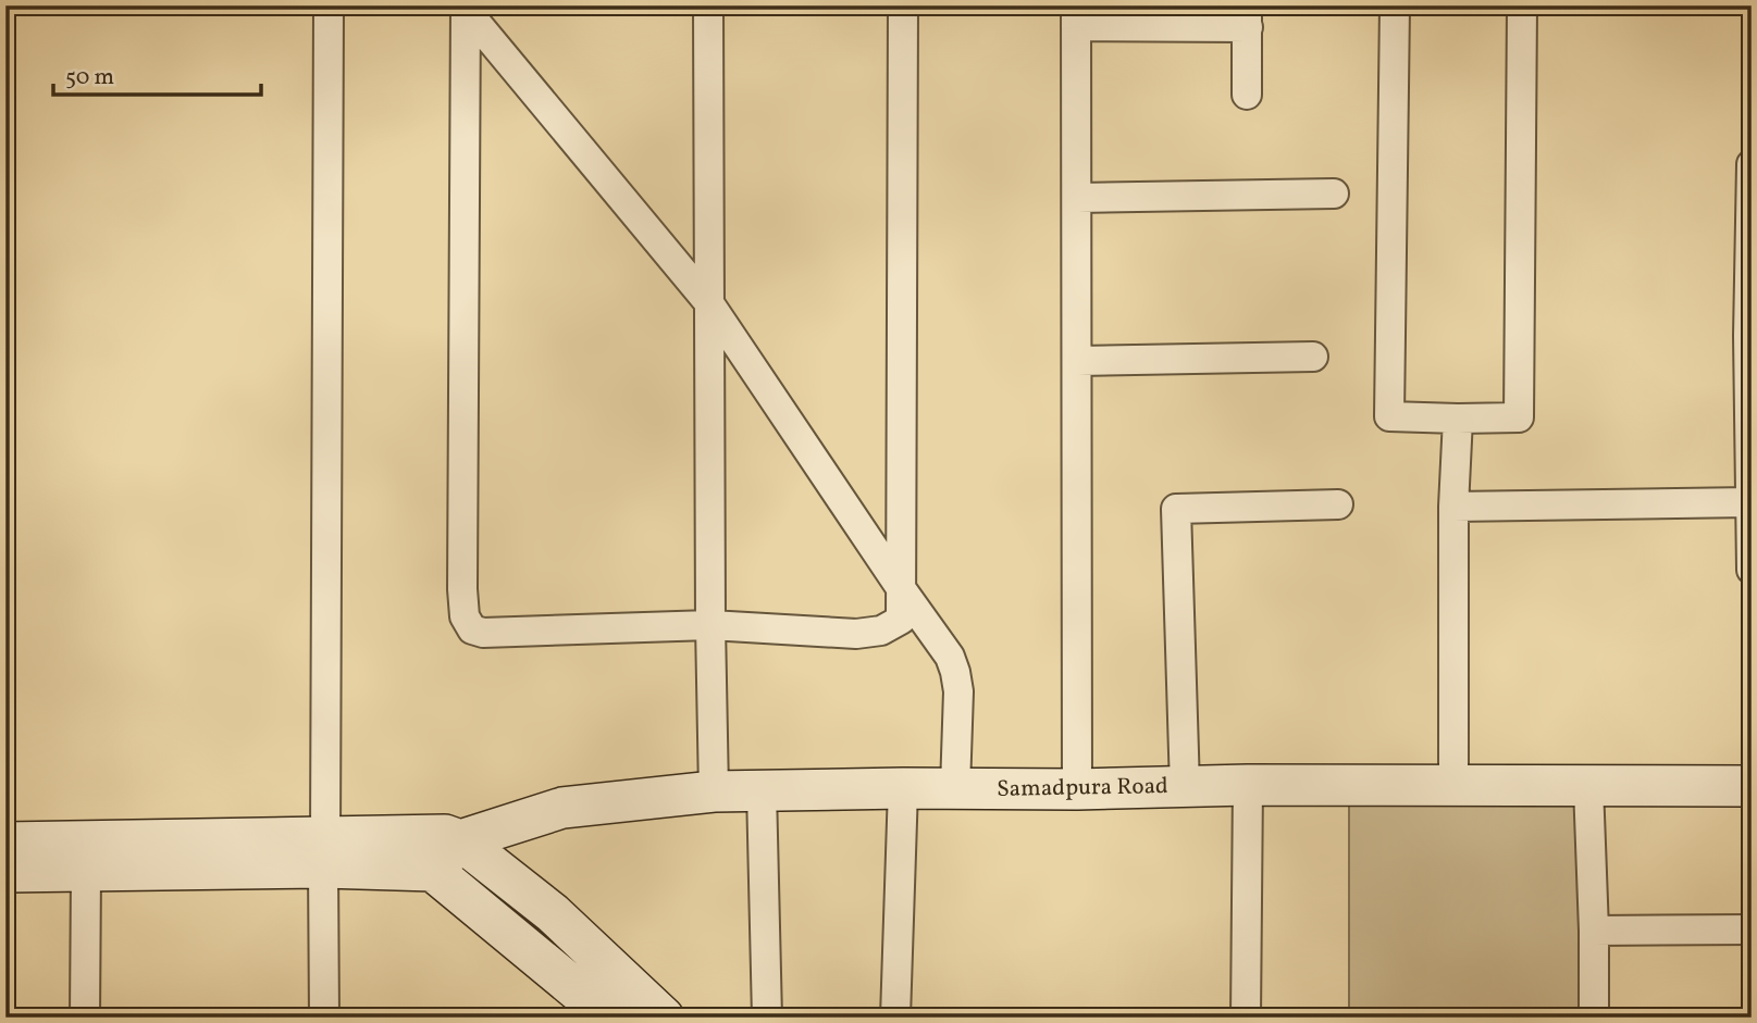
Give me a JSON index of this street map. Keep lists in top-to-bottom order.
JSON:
{
  "streets": {
    "main road": ["Samadpura Road"]
  },
  "scale_bar": "50 m"
}
